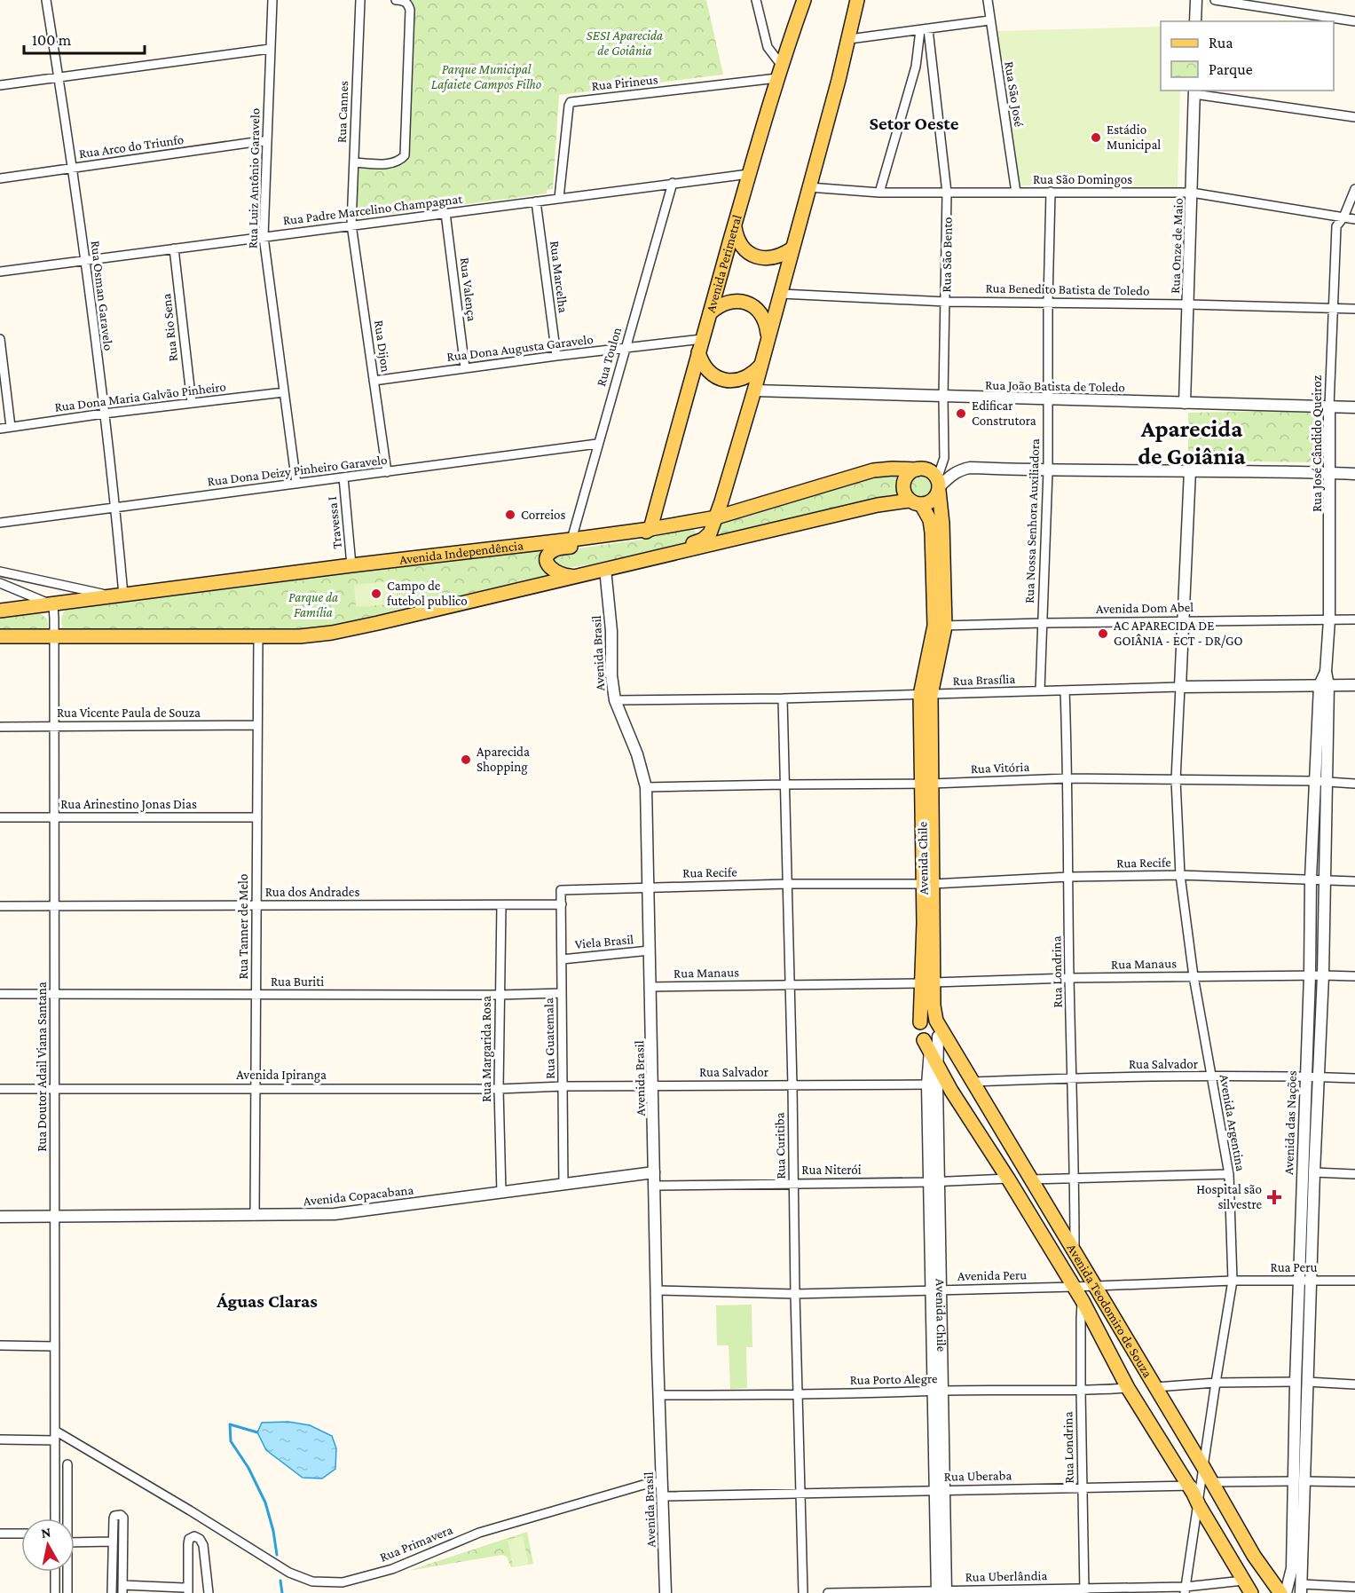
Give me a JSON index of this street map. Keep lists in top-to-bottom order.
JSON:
{
  "streets": {
    "main road": [
      "Rua São Bento",
      "Avenida Perimetral",
      "Avenida Independência",
      "Avenida Chile",
      "Avenida Teodomiro de Souza"
    ],
    "street": [
      "Rua Pirineus",
      "Rua São José",
      "Rua Cannes",
      "Rua Arco do Triunfo",
      "Rua Luiz Antônio Garavelo",
      "Rua São Domingos",
      "Rua Padre Marcelino Champagnat",
      "Rua Onze de Maio",
      "Rua Marcelha",
      "Rua Valença",
      "Rua Benedito Batista de Toledo",
      "Rua Osman Garavelo",
      "Rua Rio Sena",
      "Rua Dijon",
      "Rua Dona Augusta Garavelo",
      "Rua Toulon",
      "Rua João Batista de Toledo",
      "Rua Dona Maria Galvão Pinheiro",
      "Rua José Cândido Queiroz",
      "Rua Dona Deizy Pinheiro Garavelo",
      "Rua Nossa Senhora Auxiliadora",
      "Travessa I",
      "Avenida Dom Abel",
      "Avenida Brasil",
      "Rua Brasília",
      "Rua Vicente Paula de Souza",
      "Rua Vitória",
      "Rua Arinestino Jonas Dias",
      "Rua Recife",
      "Rua dos Andrades",
      "Rua Tanner de Melo",
      "Viela Brasil",
      "Rua Manaus",
      "Rua Londrina",
      "Rua Buriti",
      "Rua Guatemala",
      "Rua Margarida Rosa",
      "Rua Salvador",
      "Rua Doutor Adail Viana Santana",
      "Avenida Ipiranga",
      "Avenida Argentina",
      "Avenida das Nações",
      "Rua Curitiba",
      "Rua Niterói",
      "Avenida Copacabana",
      "Rua Peru",
      "Avenida Peru",
      "Rua Porto Alegre",
      "Rua Uberaba",
      "Rua Primavera",
      "Rua Uberlândia"
    ]
  },
  "crossings": [
    ["Rua Pirineus", "Rua Padre Marcelino Champagnat"],
    ["Rua Pirineus", "Avenida Perimetral"],
    ["Rua São José", "Rua São Domingos"],
    ["Rua Cannes", "Rua Padre Marcelino Champagnat"],
    ["Rua Cannes", "Rua Dijon"],
    ["Rua Arco do Triunfo", "Rua Luiz Antônio Garavelo"],
    ["Rua Arco do Triunfo", "Rua Osman Garavelo"],
    ["Rua Luiz Antônio Garavelo", "Rua Padre Marcelino Champagnat"],
    ["Rua Luiz Antônio Garavelo", "Rua Dona Maria Galvão Pinheiro"],
    ["Rua Luiz Antônio Garavelo", "Rua Dona Deizy Pinheiro Garavelo"],
    ["Rua São Domingos", "Rua Onze de Maio"],
    ["Rua São Domingos", "Rua São Bento"],
    ["Rua São Domingos", "Rua José Cândido Queiroz"],
    ["Rua São Domingos", "Rua Nossa Senhora Auxiliadora"],
    ["Rua Padre Marcelino Champagnat", "Avenida Perimetral"],
    ["Rua Padre Marcelino Champagnat", "Rua Marcelha"],
    ["Rua Padre Marcelino Champagnat", "Rua Valença"],
    ["Rua Padre Marcelino Champagnat", "Rua Osman Garavelo"],
    ["Rua Padre Marcelino Champagnat", "Rua Rio Sena"],
    ["Rua Padre Marcelino Champagnat", "Rua Dijon"],
    ["Rua Padre Marcelino Champagnat", "Rua Toulon"],
    ["Rua Onze de Maio", "Rua Benedito Batista de Toledo"],
    ["Rua Onze de Maio", "Rua João Batista de Toledo"],
    ["Rua São Bento", "Rua Benedito Batista de Toledo"],
    ["Rua São Bento", "Rua João Batista de Toledo"],
    ["Rua São Bento", "Avenida Independência"],
    ["Rua São Bento", "Avenida Dom Abel"],
    ["Rua São Bento", "Rua Brasília"],
    ["Rua São Bento", "Avenida Chile"],
    ["Avenida Perimetral", "Rua Dona Augusta Garavelo"],
    ["Avenida Perimetral", "Avenida Independência"],
    ["Rua Marcelha", "Rua Dona Augusta Garavelo"],
    ["Rua Valença", "Rua Dona Augusta Garavelo"],
    ["Rua Benedito Batista de Toledo", "Rua José Cândido Queiroz"],
    ["Rua Benedito Batista de Toledo", "Rua Nossa Senhora Auxiliadora"],
    ["Rua Osman Garavelo", "Rua Dona Maria Galvão Pinheiro"],
    ["Rua Osman Garavelo", "Rua Dona Deizy Pinheiro Garavelo"],
    ["Rua Osman Garavelo", "Avenida Independência"],
    ["Rua Rio Sena", "Rua Dona Maria Galvão Pinheiro"],
    ["Rua Dijon", "Rua Dona Augusta Garavelo"],
    ["Rua Dijon", "Rua Dona Deizy Pinheiro Garavelo"],
    ["Rua Dona Augusta Garavelo", "Rua Toulon"],
    ["Rua Toulon", "Rua Dona Deizy Pinheiro Garavelo"],
    ["Rua Toulon", "Avenida Independência"],
    ["Rua João Batista de Toledo", "Rua José Cândido Queiroz"],
    ["Rua João Batista de Toledo", "Rua Nossa Senhora Auxiliadora"],
    ["Rua José Cândido Queiroz", "Avenida Dom Abel"],
    ["Rua José Cândido Queiroz", "Rua Brasília"],
    ["Rua José Cândido Queiroz", "Avenida das Nações"],
    ["Rua Dona Deizy Pinheiro Garavelo", "Travessa I"],
    ["Rua Nossa Senhora Auxiliadora", "Avenida Dom Abel"],
    ["Rua Nossa Senhora Auxiliadora", "Rua Brasília"],
    ["Travessa I", "Avenida Independência"],
    ["Avenida Independência", "Rua Doutor Adail Viana Santana"],
    ["Avenida Brasil", "Rua Brasília"],
    ["Avenida Brasil", "Rua Vitória"],
    ["Avenida Brasil", "Rua Recife"],
    ["Avenida Brasil", "Viela Brasil"],
    ["Avenida Brasil", "Rua Manaus"],
    ["Avenida Brasil", "Rua Salvador"],
    ["Avenida Brasil", "Rua Niterói"],
    ["Avenida Brasil", "Avenida Copacabana"],
    ["Avenida Brasil", "Avenida Peru"],
    ["Avenida Brasil", "Rua Porto Alegre"],
    ["Avenida Brasil", "Rua Uberaba"],
    ["Avenida Brasil", "Rua Primavera"],
    ["Rua Brasília", "Avenida Chile"],
    ["Rua Brasília", "Rua Londrina"],
    ["Rua Brasília", "Avenida Argentina"],
    ["Rua Brasília", "Avenida das Nações"],
    ["Rua Brasília", "Rua Curitiba"],
    ["Rua Vicente Paula de Souza", "Rua Tanner de Melo"],
    ["Rua Vicente Paula de Souza", "Rua Doutor Adail Viana Santana"],
    ["Rua Vitória", "Avenida Chile"],
    ["Rua Vitória", "Rua Londrina"],
    ["Rua Vitória", "Avenida Argentina"],
    ["Rua Vitória", "Avenida das Nações"],
    ["Rua Vitória", "Rua Curitiba"],
    ["Rua Arinestino Jonas Dias", "Rua Tanner de Melo"],
    ["Rua Arinestino Jonas Dias", "Rua Doutor Adail Viana Santana"],
    ["Avenida Chile", "Rua Recife"],
    ["Avenida Chile", "Rua Manaus"],
    ["Avenida Chile", "Rua Salvador"],
    ["Avenida Chile", "Rua Niterói"],
    ["Avenida Chile", "Avenida Peru"],
    ["Avenida Chile", "Avenida Teodomiro de Souza"],
    ["Avenida Chile", "Rua Porto Alegre"],
    ["Avenida Chile", "Rua Uberaba"],
    ["Avenida Chile", "Rua Uberlândia"],
    ["Rua Recife", "Rua Londrina"],
    ["Rua Recife", "Rua Guatemala"],
    ["Rua Recife", "Avenida Argentina"],
    ["Rua Recife", "Avenida das Nações"],
    ["Rua Recife", "Rua Curitiba"],
    ["Rua dos Andrades", "Rua Tanner de Melo"],
    ["Rua dos Andrades", "Rua Guatemala"],
    ["Rua dos Andrades", "Rua Margarida Rosa"],
    ["Rua dos Andrades", "Rua Doutor Adail Viana Santana"],
    ["Rua Tanner de Melo", "Rua Buriti"],
    ["Rua Tanner de Melo", "Avenida Ipiranga"],
    ["Rua Tanner de Melo", "Avenida Copacabana"],
    ["Viela Brasil", "Rua Guatemala"],
    ["Rua Manaus", "Rua Londrina"],
    ["Rua Manaus", "Avenida Argentina"],
    ["Rua Manaus", "Avenida das Nações"],
    ["Rua Manaus", "Rua Curitiba"],
    ["Rua Londrina", "Rua Salvador"],
    ["Rua Londrina", "Avenida Teodomiro de Souza"],
    ["Rua Londrina", "Rua Porto Alegre"],
    ["Rua Londrina", "Rua Uberaba"],
    ["Rua Londrina", "Rua Uberlândia"],
    ["Rua Buriti", "Rua Guatemala"],
    ["Rua Buriti", "Rua Margarida Rosa"],
    ["Rua Buriti", "Rua Doutor Adail Viana Santana"],
    ["Rua Guatemala", "Rua Salvador"],
    ["Rua Guatemala", "Avenida Ipiranga"],
    ["Rua Guatemala", "Avenida Copacabana"],
    ["Rua Margarida Rosa", "Avenida Ipiranga"],
    ["Rua Margarida Rosa", "Avenida Copacabana"],
    ["Rua Salvador", "Avenida Ipiranga"],
    ["Rua Salvador", "Avenida Argentina"],
    ["Rua Salvador", "Avenida das Nações"],
    ["Rua Salvador", "Rua Curitiba"],
    ["Rua Salvador", "Avenida Teodomiro de Souza"],
    ["Rua Doutor Adail Viana Santana", "Avenida Ipiranga"],
    ["Rua Doutor Adail Viana Santana", "Avenida Copacabana"],
    ["Rua Doutor Adail Viana Santana", "Rua Primavera"],
    ["Avenida Argentina", "Rua Peru"],
    ["Avenida Argentina", "Avenida Peru"],
    ["Avenida Argentina", "Avenida Teodomiro de Souza"],
    ["Avenida das Nações", "Rua Peru"],
    ["Avenida das Nações", "Rua Uberaba"],
    ["Rua Curitiba", "Rua Niterói"],
    ["Rua Curitiba", "Avenida Peru"],
    ["Rua Curitiba", "Rua Porto Alegre"],
    ["Rua Curitiba", "Rua Uberaba"],
    ["Rua Niterói", "Avenida Teodomiro de Souza"],
    ["Rua Peru", "Avenida Peru"],
    ["Avenida Peru", "Avenida Teodomiro de Souza"],
    ["Avenida Teodomiro de Souza", "Rua Porto Alegre"],
    ["Avenida Teodomiro de Souza", "Rua Uberaba"],
    ["Avenida Teodomiro de Souza", "Rua Uberlândia"]
  ],
  "districts": ["Setor Oeste", "Aparecida de Goiânia", "Águas Claras"],
  "parks": ["SESI Aparecida de Goiânia", "Parque Municipal Lafaiete Campos Filho", "Parque da Família"],
  "places": {
    "other": [
      "Estádio Municipal",
      "Edificar Construtora",
      "Correios",
      "Campo de futebol publico",
      "AC APARECIDA DE GOIÂNIA - ECT - DR/GO",
      "Aparecida Shopping"
    ],
    "health": ["Hospital são silvestre"]
  },
  "legend": ["Rua", "Parque"],
  "scale_bar": "100 m",
  "north": "top"
}
